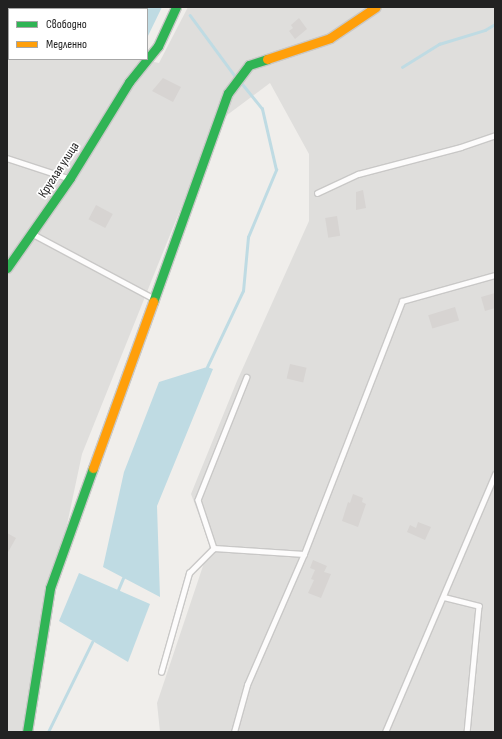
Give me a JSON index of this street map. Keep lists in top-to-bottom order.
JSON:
{
  "streets": {
    "street": ["Круглая улица"]
  },
  "legend": ["Свободно", "Медленно"]
}
